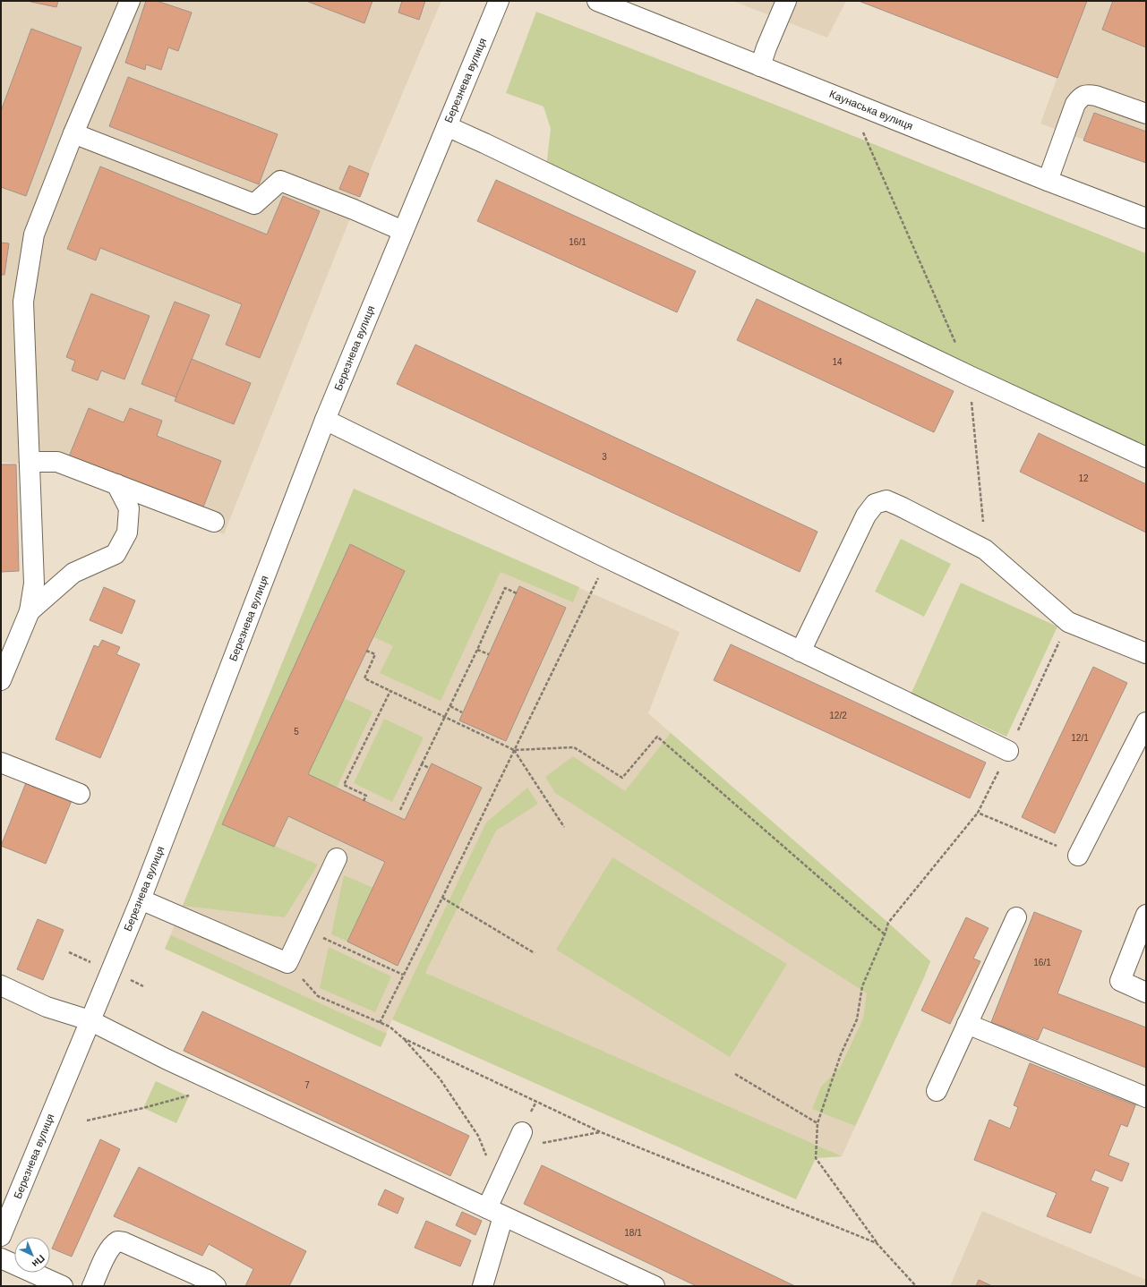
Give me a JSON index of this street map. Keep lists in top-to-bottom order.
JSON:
{
  "streets": {
    "street": ["Березнева вулиця", "Каунаська вулиця"]
  },
  "house_numbers": [
    "16/1",
    "14",
    "3",
    "12",
    "12/2",
    "5",
    "12/1",
    "16/1",
    "7",
    "18/1"
  ],
  "north": "bottom right"
}
